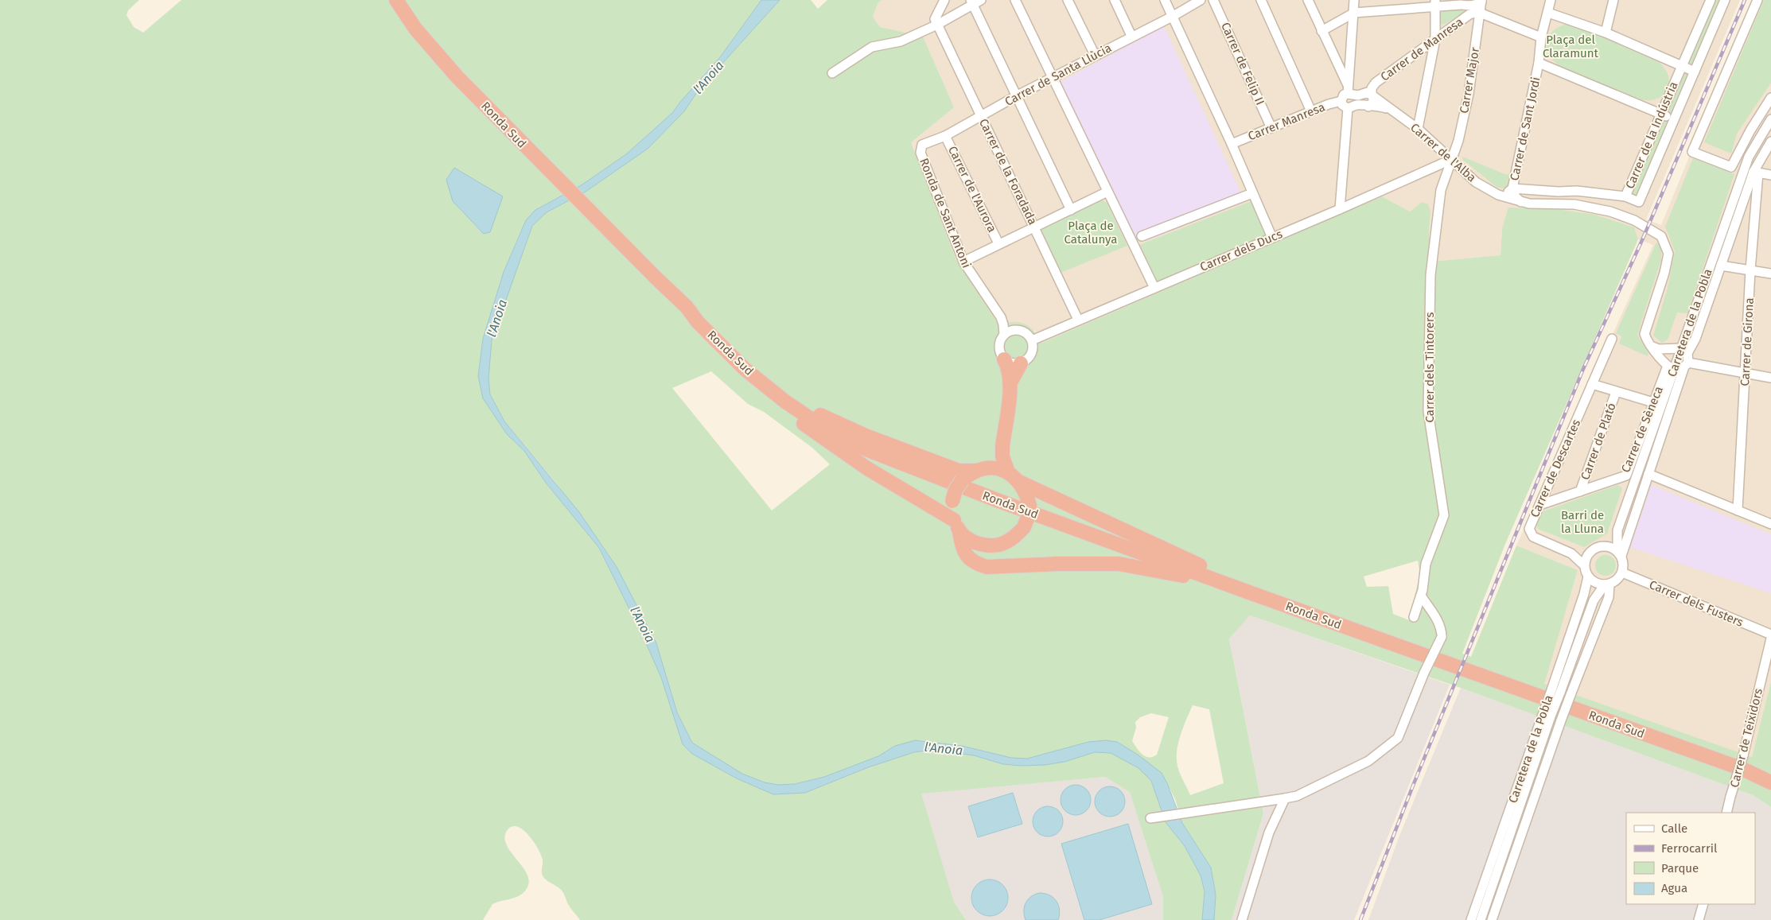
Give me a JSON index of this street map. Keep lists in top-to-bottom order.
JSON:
{
  "streets": {
    "highway": ["Ronda Sud"],
    "street": [
      "Carrer de Manresa",
      "Carrer de Felip II",
      "Carrer de Santa Llùcia",
      "Carrer Major",
      "Carrer Manresa",
      "Carrer de Sant Jordi",
      "Carrer de la Indústria",
      "Carrer de l'Alba",
      "Carrer de la Foradada",
      "Carrer de l'Aurora",
      "Ronda de Sant Antoni",
      "Carrer dels Ducs",
      "Carretera de la Pobla",
      "Carrer de Girona",
      "Carrer dels Tintorers",
      "Carrer de Sèneca",
      "Carrer de Plató",
      "Carrer de Descartes",
      "Carrer dels Fusters",
      "Carrer de Teixidors"
    ]
  },
  "crossings": [
    ["Carrer de Manresa", "Carrer Major"],
    ["Carrer de Manresa", "Carrer Manresa"],
    ["Carrer de Manresa", "Carrer de l'Alba"],
    ["Carrer de Felip II", "Carrer Manresa"],
    ["Carrer de Santa Llùcia", "Carrer de la Foradada"],
    ["Carrer de Santa Llùcia", "Carrer de l'Aurora"],
    ["Carrer de Santa Llùcia", "Ronda de Sant Antoni"],
    ["Carrer Major", "Carrer de l'Alba"],
    ["Carrer Major", "Carrer dels Ducs"],
    ["Carrer Major", "Carrer dels Tintorers"],
    ["Carrer Manresa", "Carrer de l'Alba"],
    ["Ronda Sud", "Carrer de Teixidors"],
    ["Carrer de l'Alba", "Carrer dels Ducs"],
    ["Carrer de l'Alba", "Carretera de la Pobla"],
    ["Carrer de l'Alba", "Carrer dels Tintorers"],
    ["Carrer de l'Alba", "Carrer de Sèneca"],
    ["Carrer de la Foradada", "Carrer dels Ducs"],
    ["Ronda de Sant Antoni", "Carrer dels Ducs"],
    ["Carrer dels Ducs", "Carrer dels Tintorers"],
    ["Carretera de la Pobla", "Carrer de Girona"],
    ["Carretera de la Pobla", "Carrer de Sèneca"],
    ["Carretera de la Pobla", "Carrer de Descartes"],
    ["Carretera de la Pobla", "Carrer dels Fusters"],
    ["Carrer de Sèneca", "Carrer de Plató"],
    ["Carrer de Sèneca", "Carrer de Descartes"],
    ["Carrer de Descartes", "Carrer dels Fusters"]
  ],
  "water": ["l'Anoia"],
  "parks": ["Plaça del Claramunt", "Plaça de Catalunya", "Barri de la Lluna"],
  "legend": [
    "Calle",
    "Ferrocarril",
    "Parque",
    "Agua"
  ]
}
